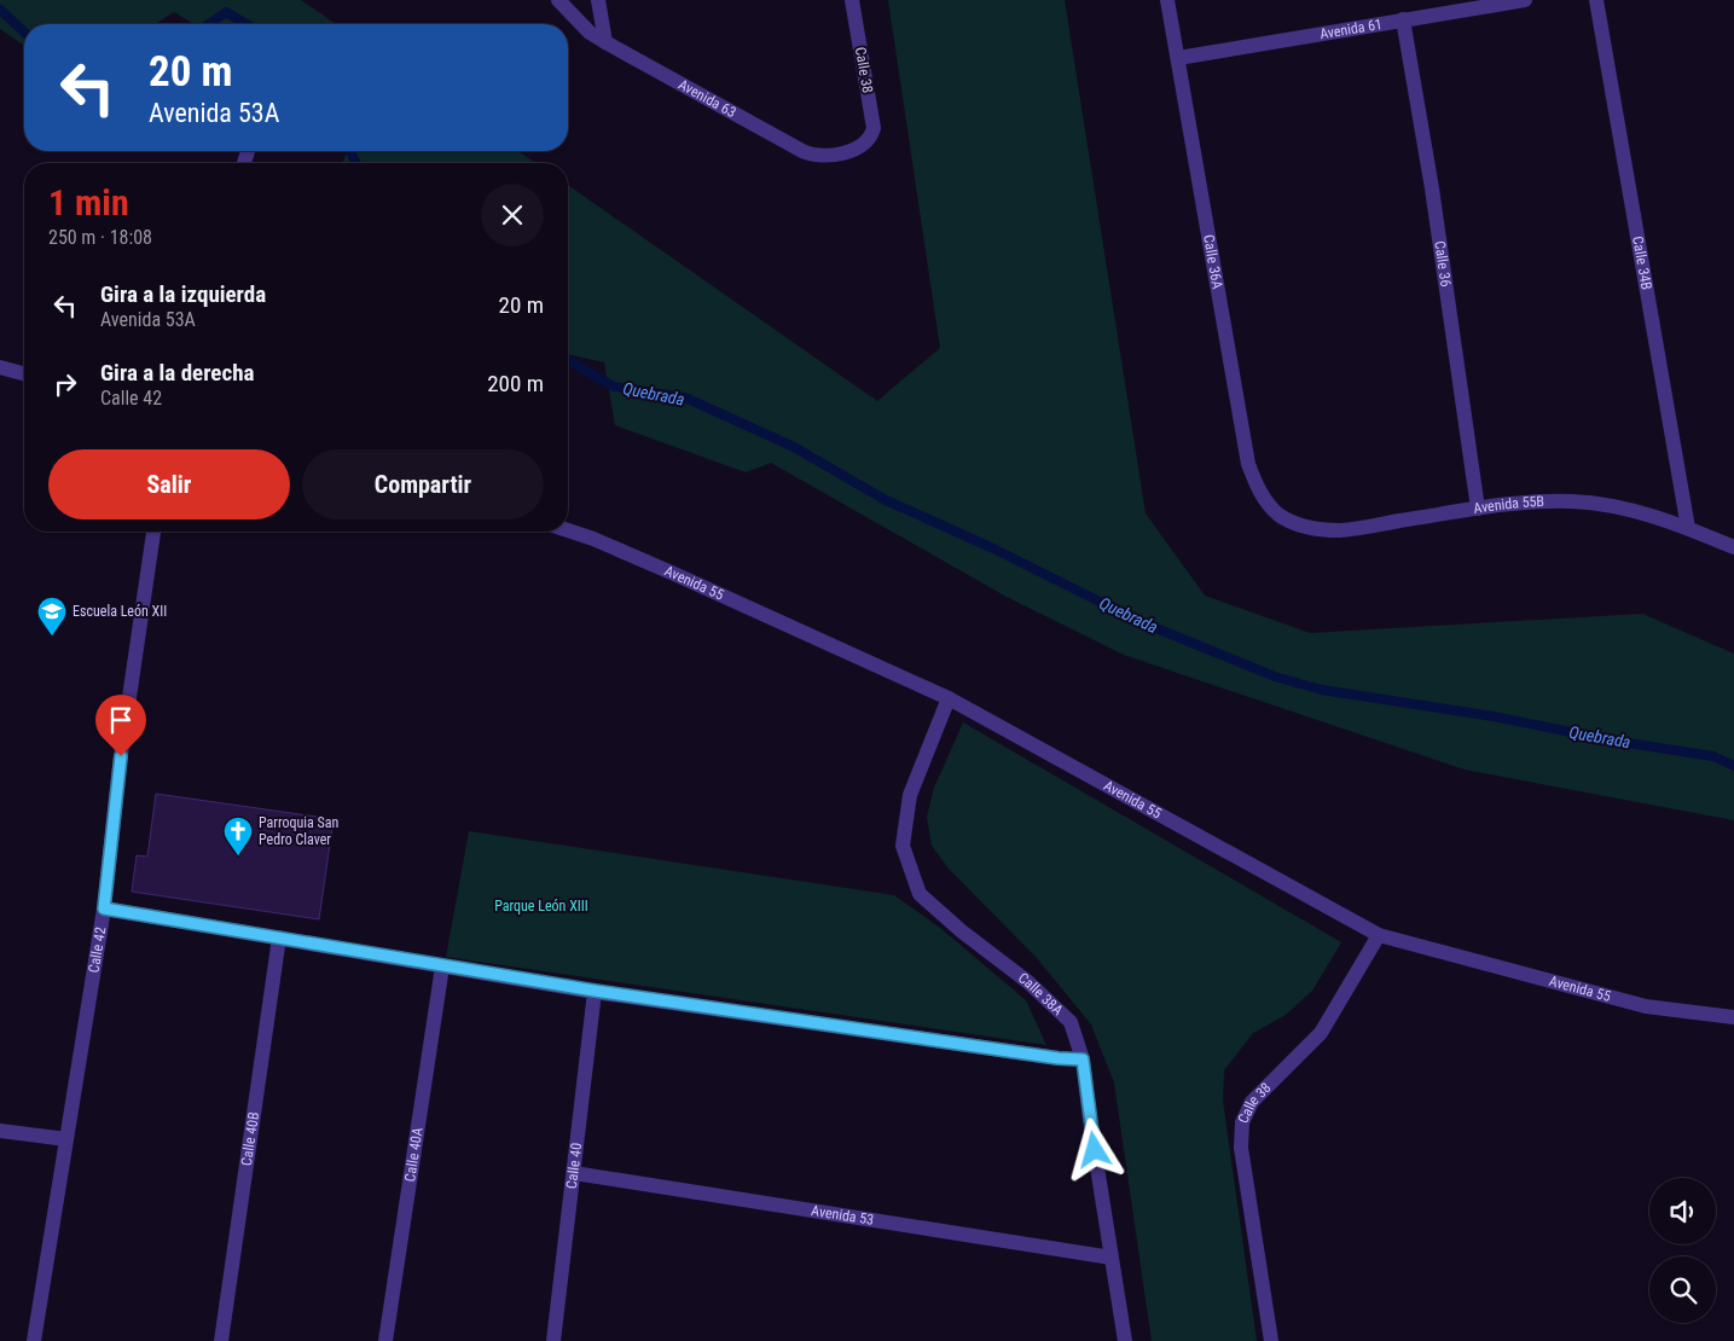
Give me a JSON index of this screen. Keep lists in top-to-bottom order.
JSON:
{
  "streets": {
    "street": [
      "Avenida 61",
      "Calle 38",
      "Avenida 63",
      "Calle 36A",
      "Calle 36",
      "Calle 34B",
      "Avenida 55B",
      "Avenida 55",
      "Calle 42",
      "Calle 38A",
      "Calle 40B",
      "Calle 40A",
      "Calle 40",
      "Avenida 53"
    ]
  },
  "crossings": [
    ["Avenida 61", "Calle 36A"],
    ["Avenida 61", "Calle 36"],
    ["Calle 38", "Avenida 63"],
    ["Calle 38", "Avenida 55"],
    ["Calle 36A", "Avenida 55B"],
    ["Calle 36", "Avenida 55B"],
    ["Calle 34B", "Avenida 55B"],
    ["Avenida 55", "Calle 38A"],
    ["Calle 38A", "Avenida 53"],
    ["Calle 40", "Avenida 53"]
  ],
  "water": ["Quebrada"],
  "parks": ["Parque León XIII"],
  "places": {
    "school or university": ["Escuela León XII"],
    "church": ["Parroquia San Pedro Claver"]
  },
  "page": {
    "turn": ["20 m", "Avenida 53A"],
    "heading": ["1 min", "250 m · 18:08"],
    "list": [
      {
        "name": "Gira a la izquierda",
        "note": "Avenida 53A",
        "value": "20 m"
      },
      {
        "name": "Gira a la derecha",
        "note": "Calle 42",
        "value": "200 m"
      }
    ],
    "buttons": ["Salir", "Compartir"]
  }
}
